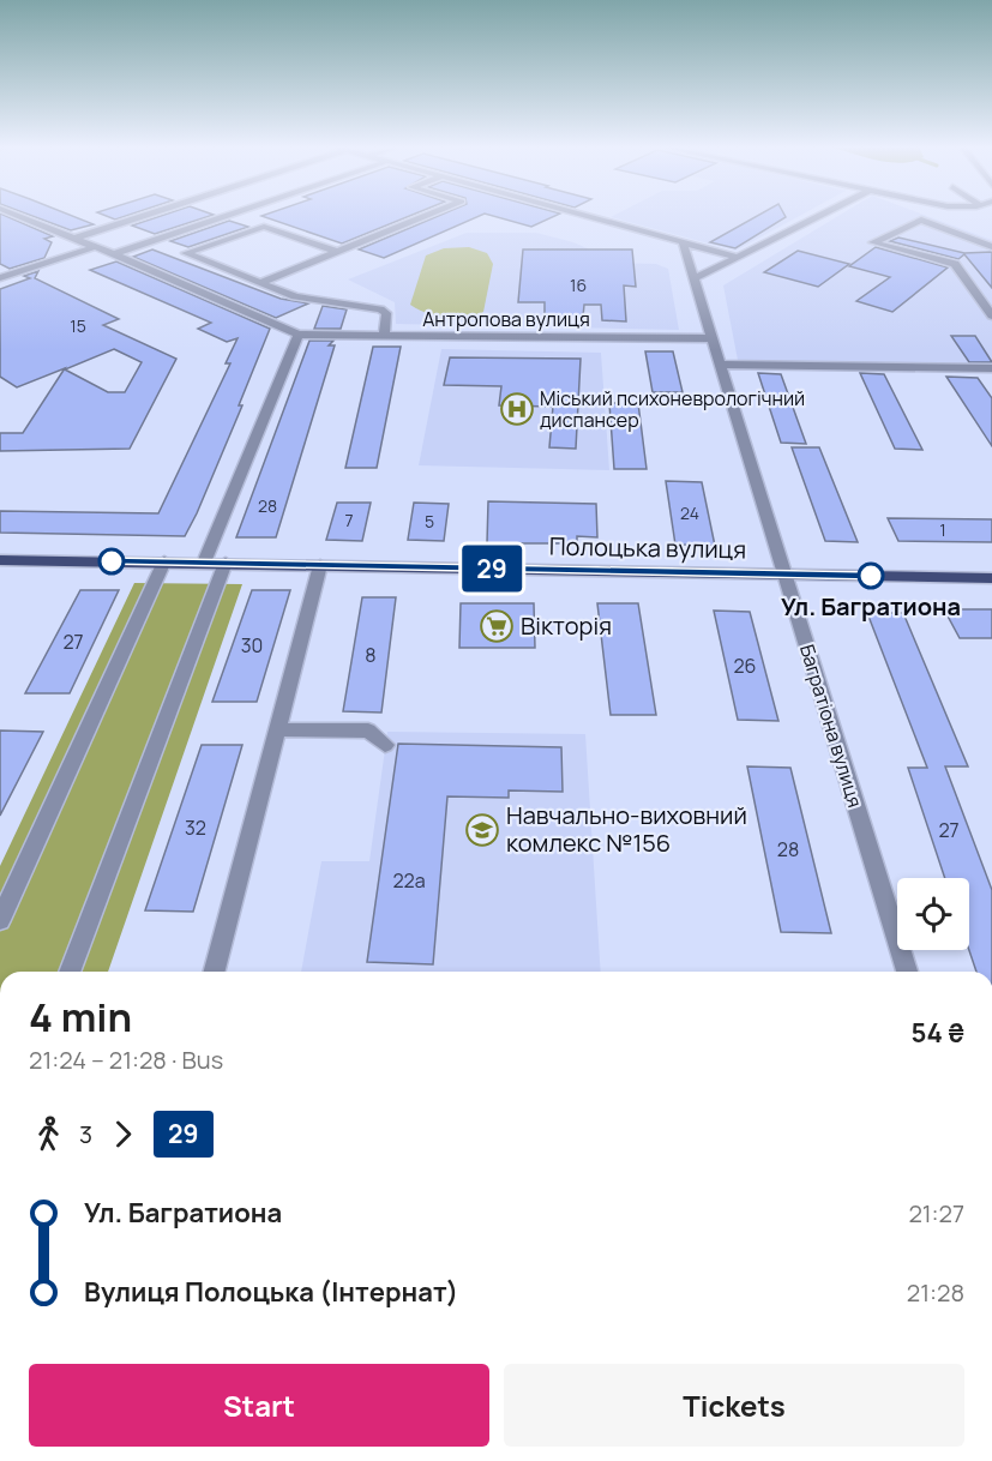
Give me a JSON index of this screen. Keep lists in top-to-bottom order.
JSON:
{
  "streets": {
    "main road": ["Полоцька вулиця"],
    "street": ["Антропова вулиця", "Багратіона вулиця"]
  },
  "crossings": [
    ["Антропова вулиця", "Багратіона вулиця"],
    ["Полоцька вулиця", "Багратіона вулиця"]
  ],
  "places": {
    "hospital": ["Міський психоневрологічний диспансер"],
    "other": ["Ул. Багратиона"],
    "supermarket": ["Вікторія"],
    "school or university": ["Навчально-виховний комлекс №156"]
  },
  "lines": ["bus line 29"],
  "house_numbers": [
    "16",
    "15",
    "28",
    "24",
    "7",
    "5",
    "1",
    "27",
    "30",
    "8",
    "26",
    "32",
    "27",
    "28",
    "22а"
  ],
  "page": {
    "on_map": "29",
    "heading": ["4 min", "21:24 – 21:28 · Bus", "54 ₴"],
    "legs": ["3", "29"],
    "list": [
      {
        "name": "Ул. Багратиона",
        "value": "21:27"
      },
      {
        "name": "Вулиця Полоцька (Інтернат)",
        "value": "21:28"
      }
    ],
    "buttons": ["Start", "Tickets"]
  }
}
